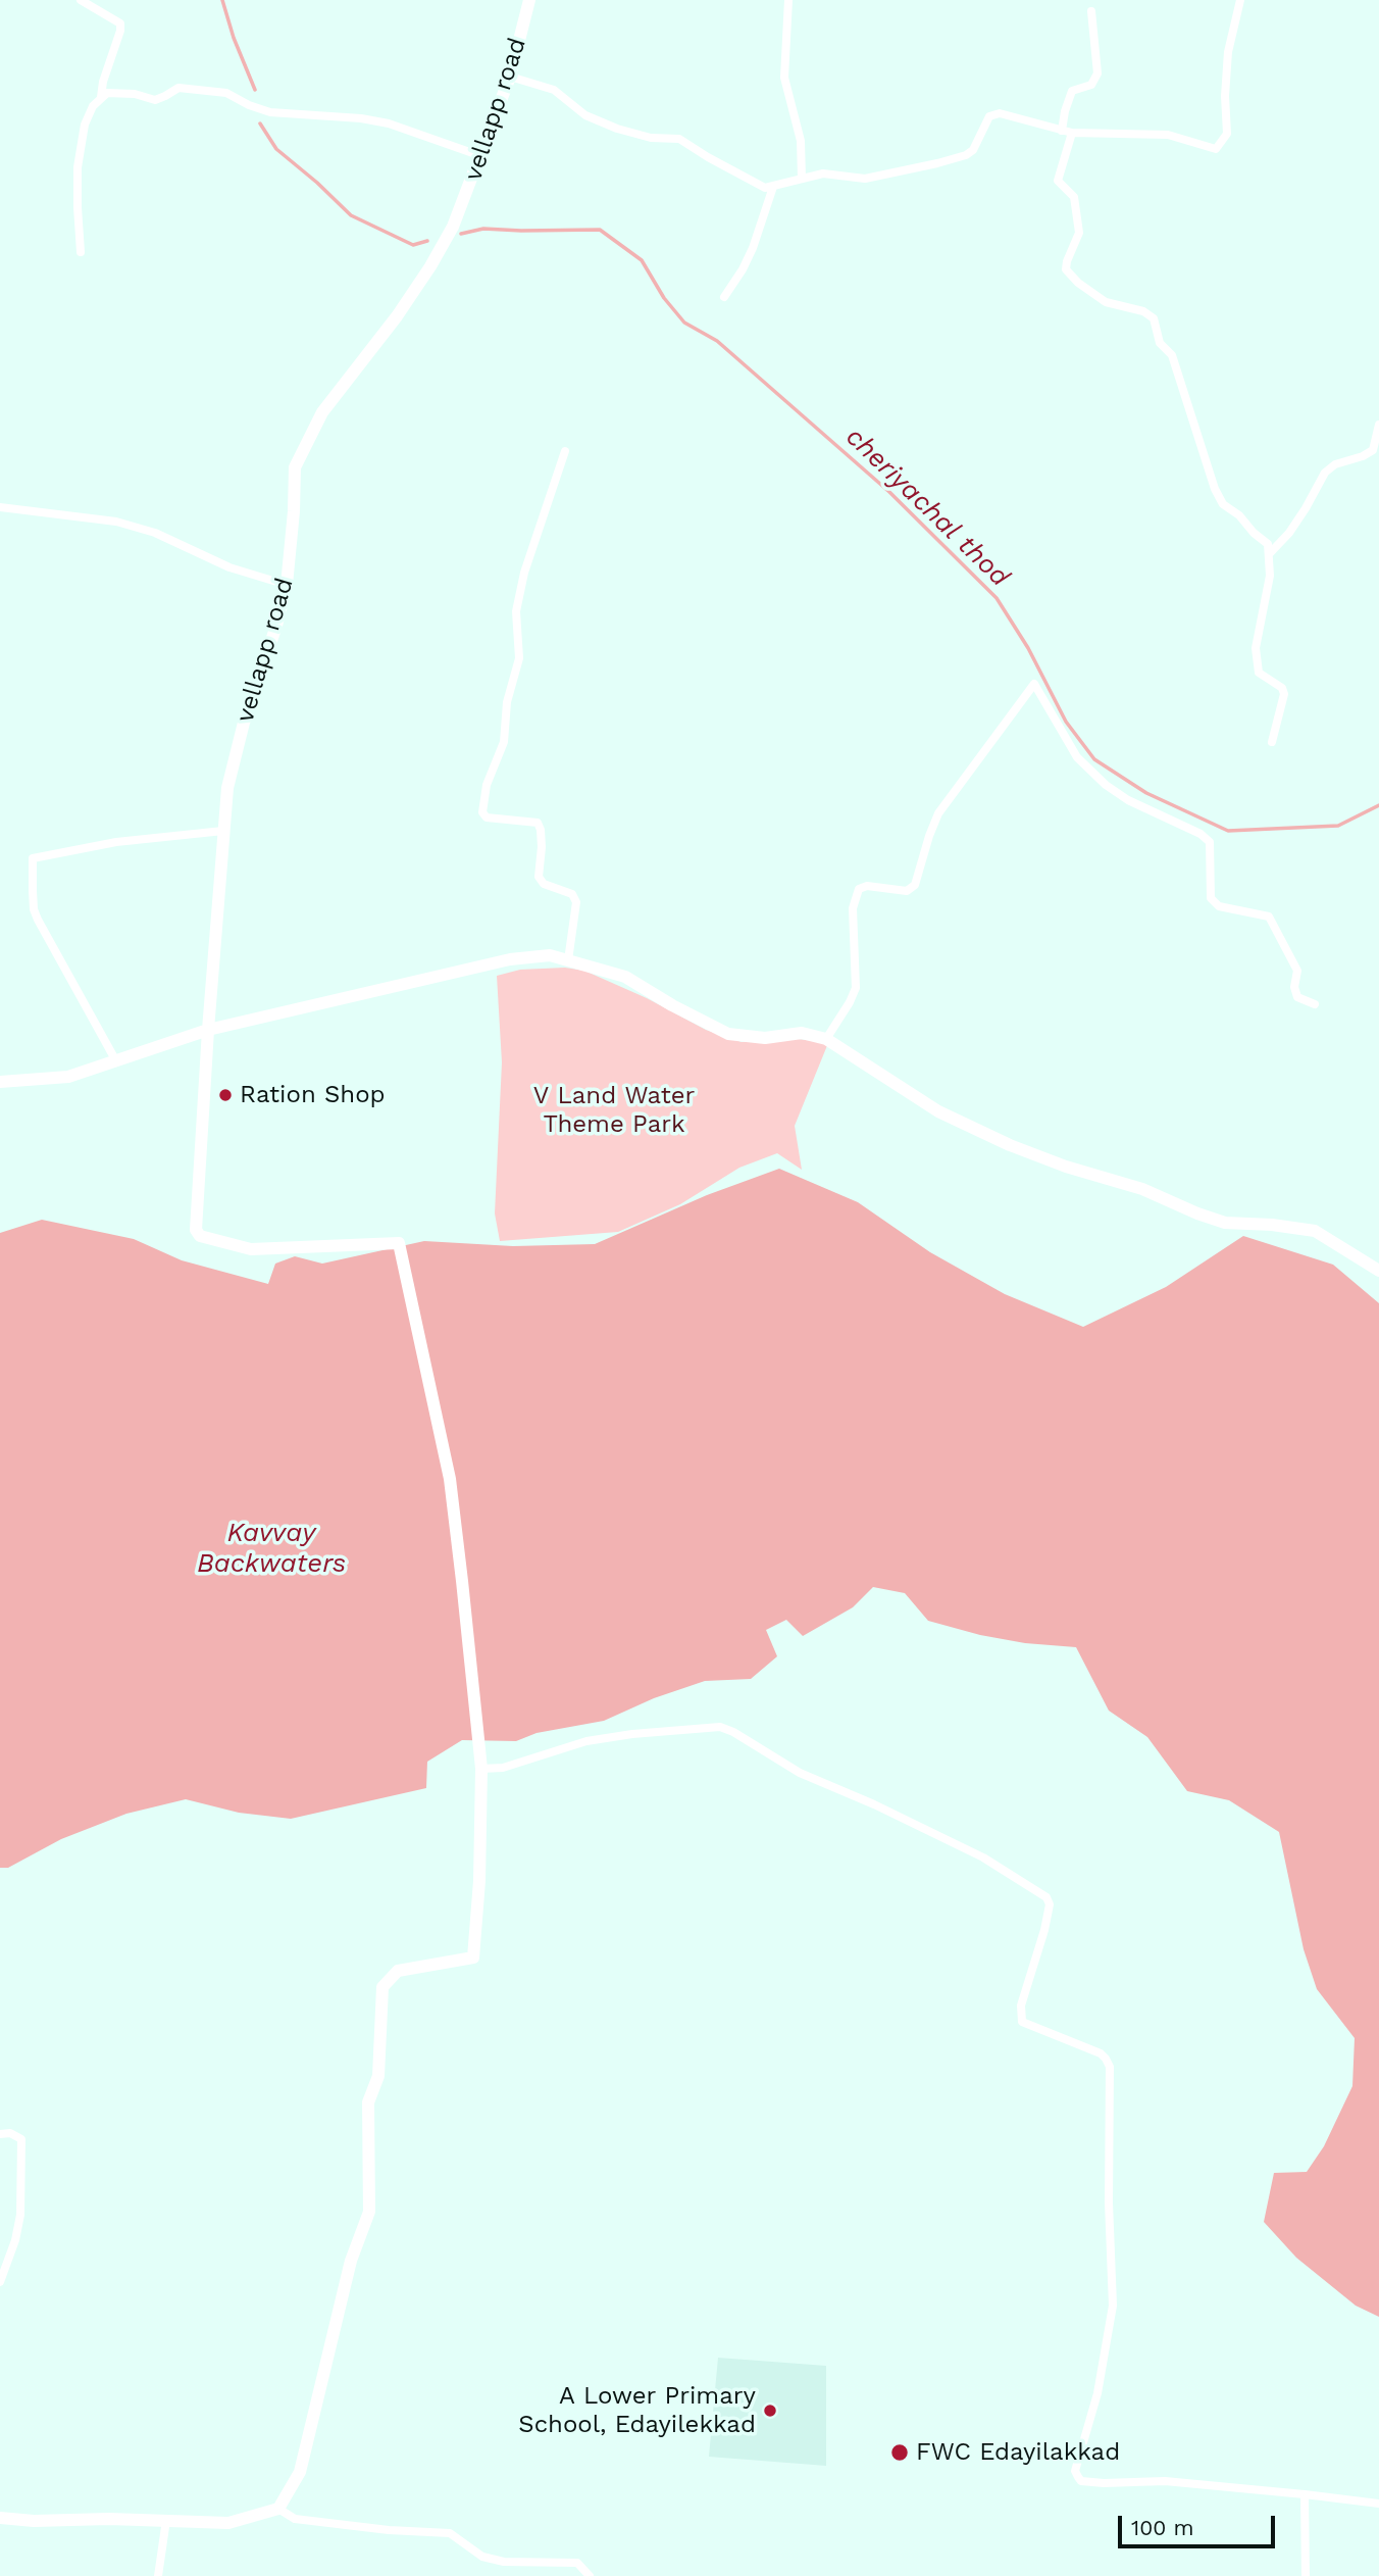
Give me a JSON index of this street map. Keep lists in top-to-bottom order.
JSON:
{
  "streets": {
    "main road": ["vellapp road"]
  },
  "water": ["cheriyachal thod", "Kavvay Backwaters"],
  "parks": ["V Land Water Theme Park"],
  "places": ["Ration Shop", "A Lower Primary School, Edayilekkad", "FWC Edayilakkad"],
  "scale_bar": "100 m"
}
